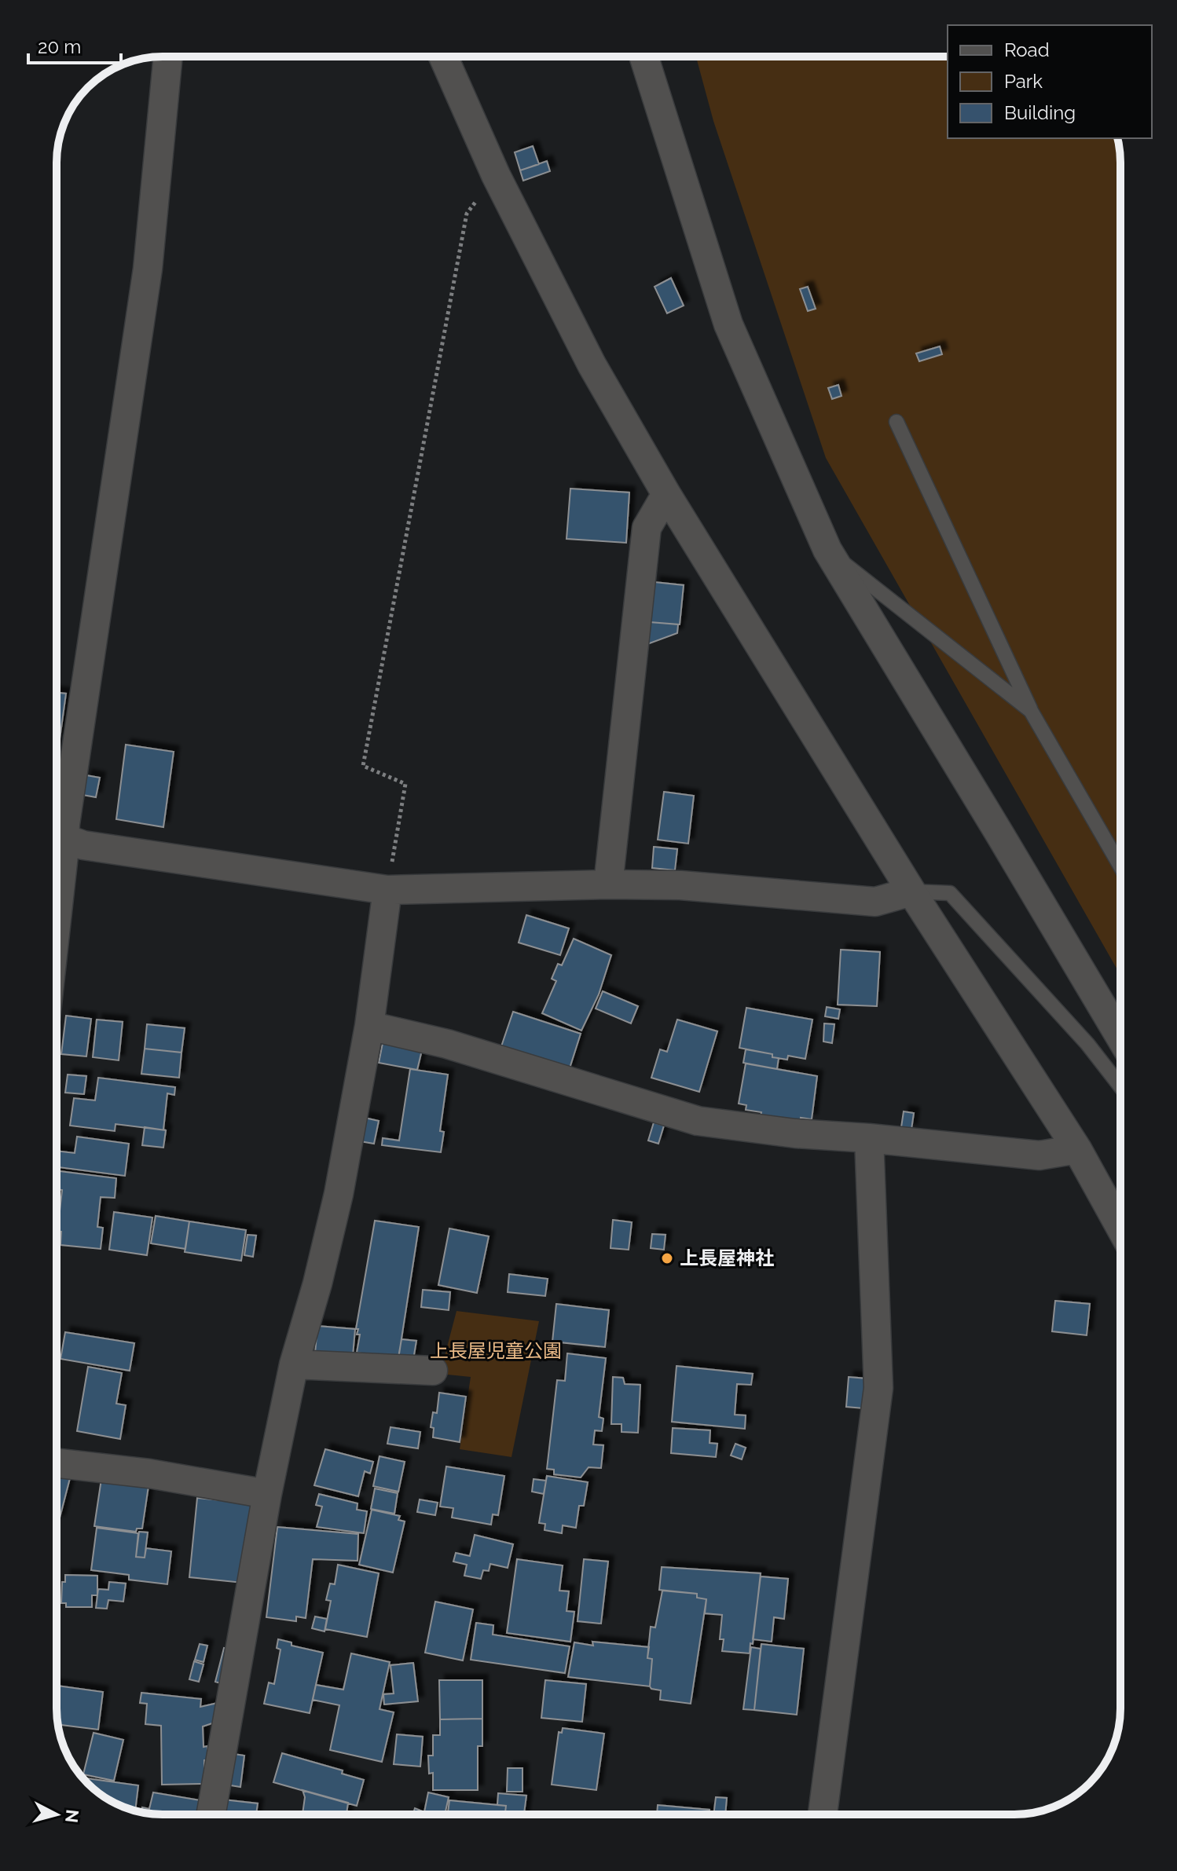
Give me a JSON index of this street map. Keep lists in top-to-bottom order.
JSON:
{
  "parks": ["上長屋児童公園"],
  "places": ["上長屋神社"],
  "legend": ["Road", "Park", "Building"],
  "scale_bar": "20 m",
  "north": "right"
}
